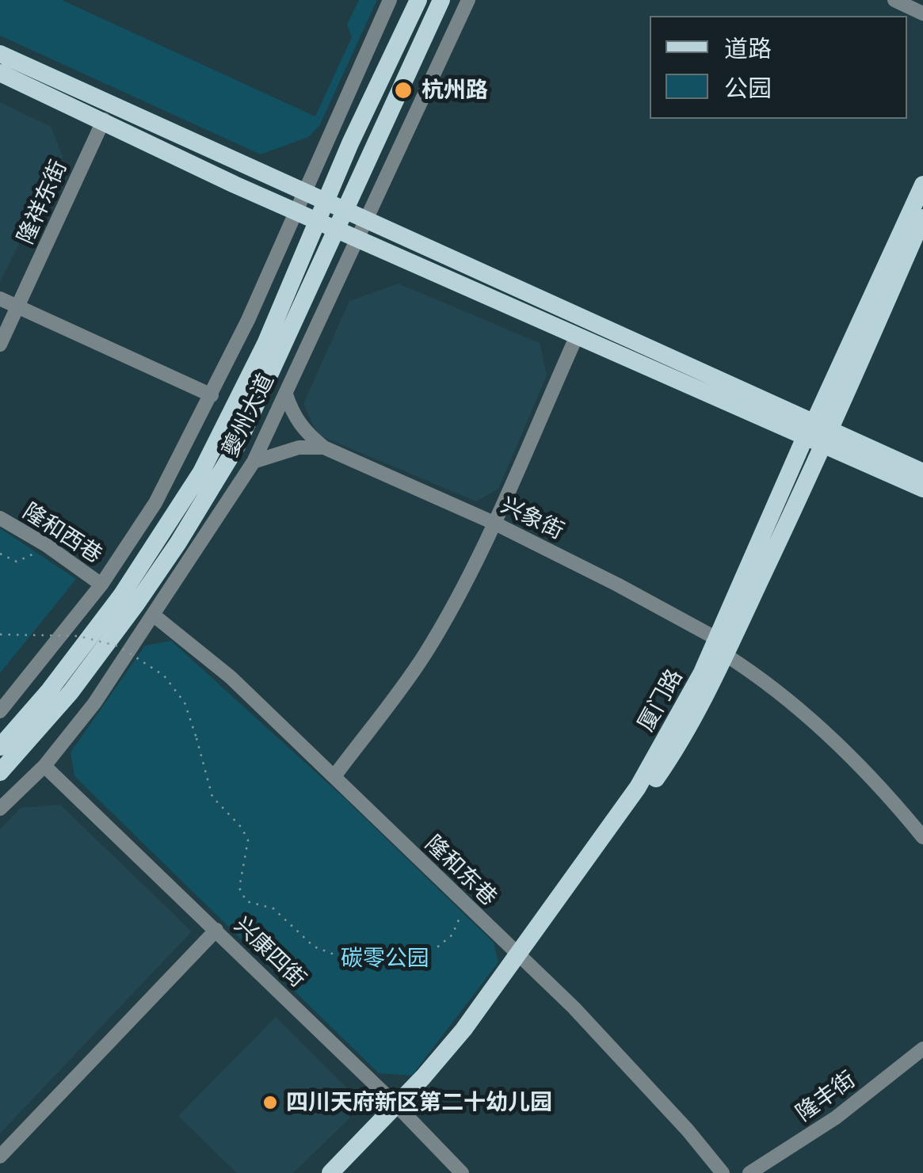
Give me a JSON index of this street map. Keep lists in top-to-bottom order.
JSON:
{
  "streets": {
    "main road": ["夔州大道", "厦门路"],
    "street": [
      "隆祥东街",
      "兴象街",
      "隆和西巷",
      "隆和东巷",
      "兴康四街",
      "隆丰街"
    ]
  },
  "crossings": [
    ["夔州大道", "兴象街"],
    ["夔州大道", "隆和西巷"],
    ["夔州大道", "隆和东巷"],
    ["夔州大道", "兴康四街"],
    ["兴象街", "厦门路"],
    ["厦门路", "隆和东巷"],
    ["厦门路", "兴康四街"]
  ],
  "parks": ["碳零公园"],
  "places": ["杭州路", "四川天府新区第二十幼儿园"],
  "legend": ["道路", "公园"]
}
